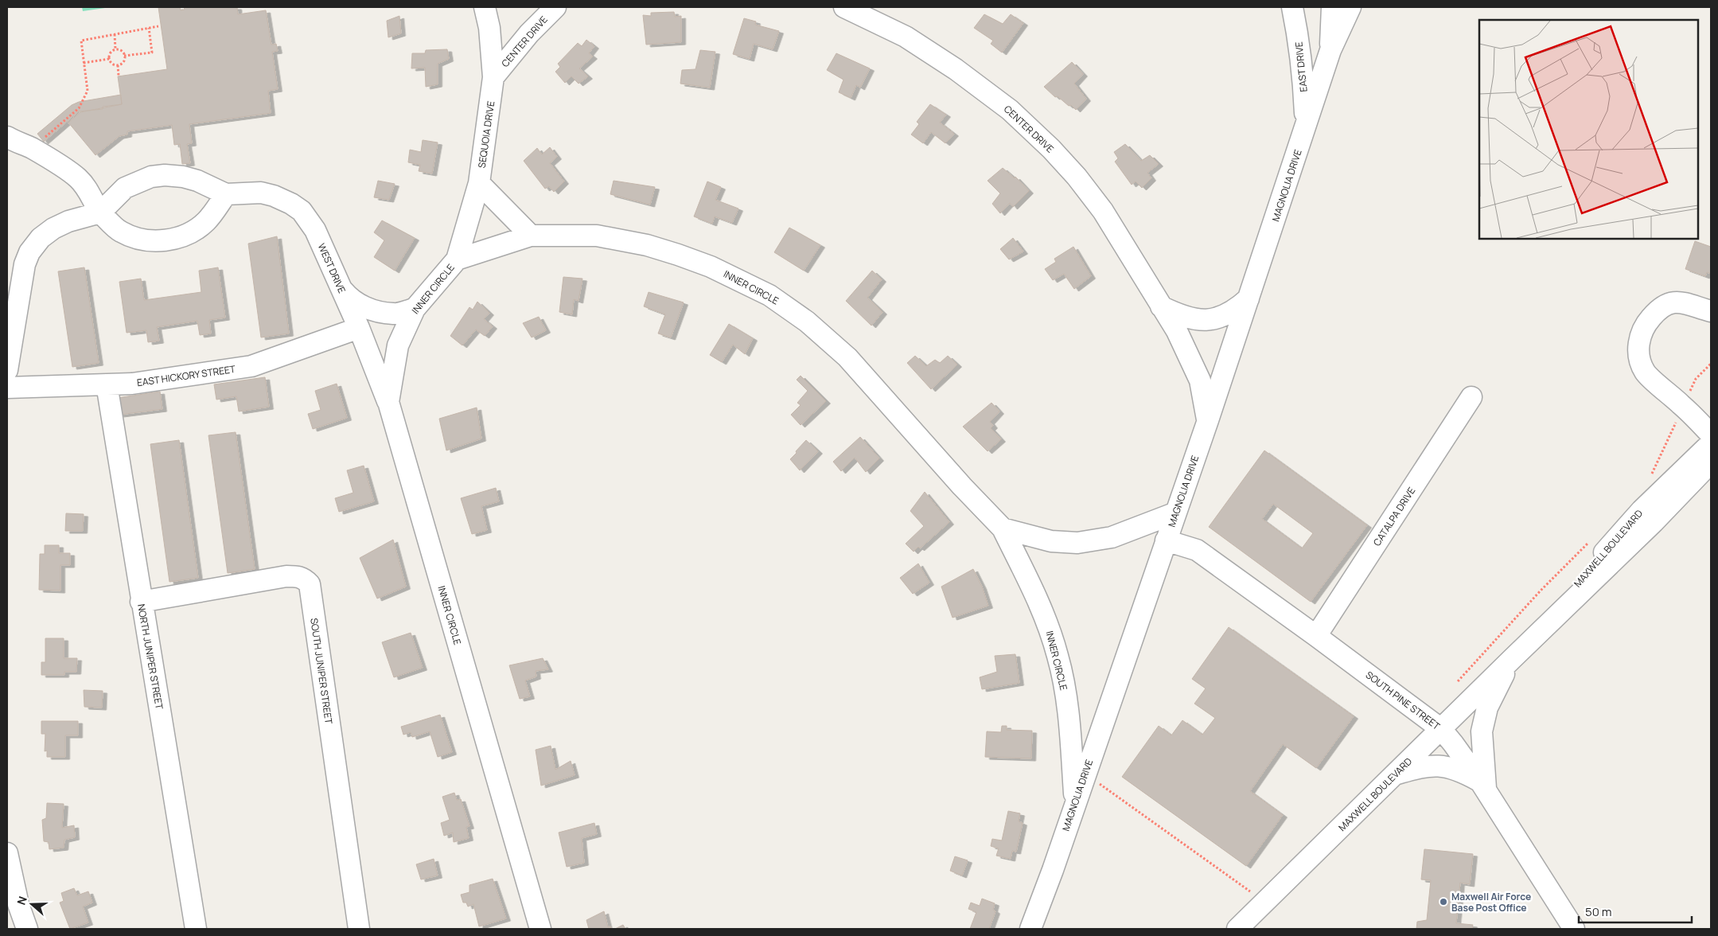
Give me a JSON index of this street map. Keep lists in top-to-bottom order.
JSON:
{
  "streets": {
    "street": [
      "CENTER DRIVE",
      "EAST DRIVE",
      "SEQUOIA DRIVE",
      "MAGNOLIA DRIVE",
      "WEST DRIVE",
      "INNER CIRCLE",
      "EAST HICKORY STREET",
      "CATALPA DRIVE",
      "MAXWELL BOULEVARD",
      "NORTH JUNIPER STREET",
      "SOUTH JUNIPER STREET",
      "SOUTH PINE STREET"
    ]
  },
  "crossings": [
    ["CENTER DRIVE", "SEQUOIA DRIVE"],
    ["CENTER DRIVE", "MAGNOLIA DRIVE"],
    ["EAST DRIVE", "MAGNOLIA DRIVE"],
    ["SEQUOIA DRIVE", "INNER CIRCLE"],
    ["MAGNOLIA DRIVE", "INNER CIRCLE"],
    ["MAGNOLIA DRIVE", "SOUTH PINE STREET"],
    ["WEST DRIVE", "INNER CIRCLE"],
    ["WEST DRIVE", "EAST HICKORY STREET"],
    ["EAST HICKORY STREET", "NORTH JUNIPER STREET"],
    ["CATALPA DRIVE", "SOUTH PINE STREET"],
    ["MAXWELL BOULEVARD", "SOUTH PINE STREET"],
    ["NORTH JUNIPER STREET", "SOUTH JUNIPER STREET"]
  ],
  "places": ["Maxwell Air Force Base Post Office"],
  "scale_bar": "50 m",
  "north": "left"
}
